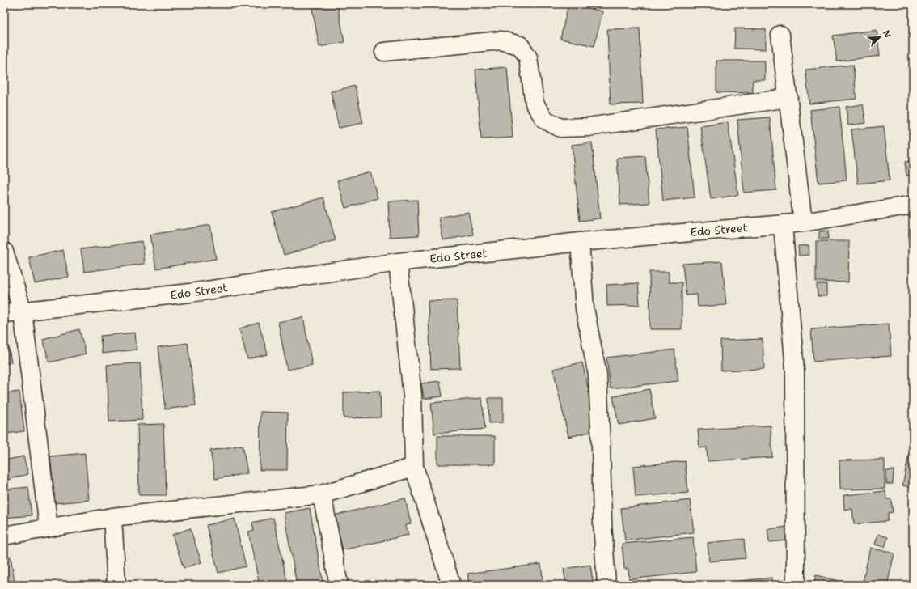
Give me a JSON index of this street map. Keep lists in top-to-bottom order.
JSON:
{
  "streets": {
    "street": ["Edo Street"]
  },
  "north": "top right"
}
